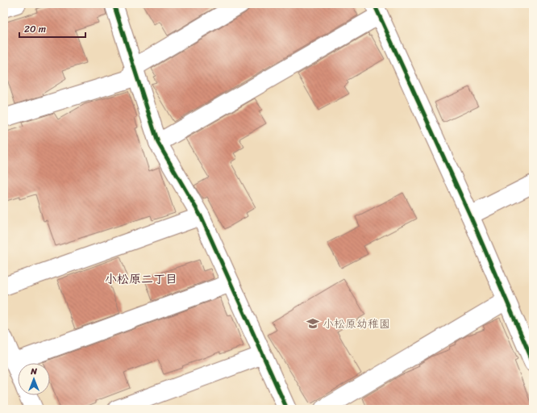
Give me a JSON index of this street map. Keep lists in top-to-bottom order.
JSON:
{
  "districts": ["小松原二丁目"],
  "places": {
    "school or university": ["小松原幼稚園"]
  },
  "scale_bar": "20 m",
  "north": "top"
}
